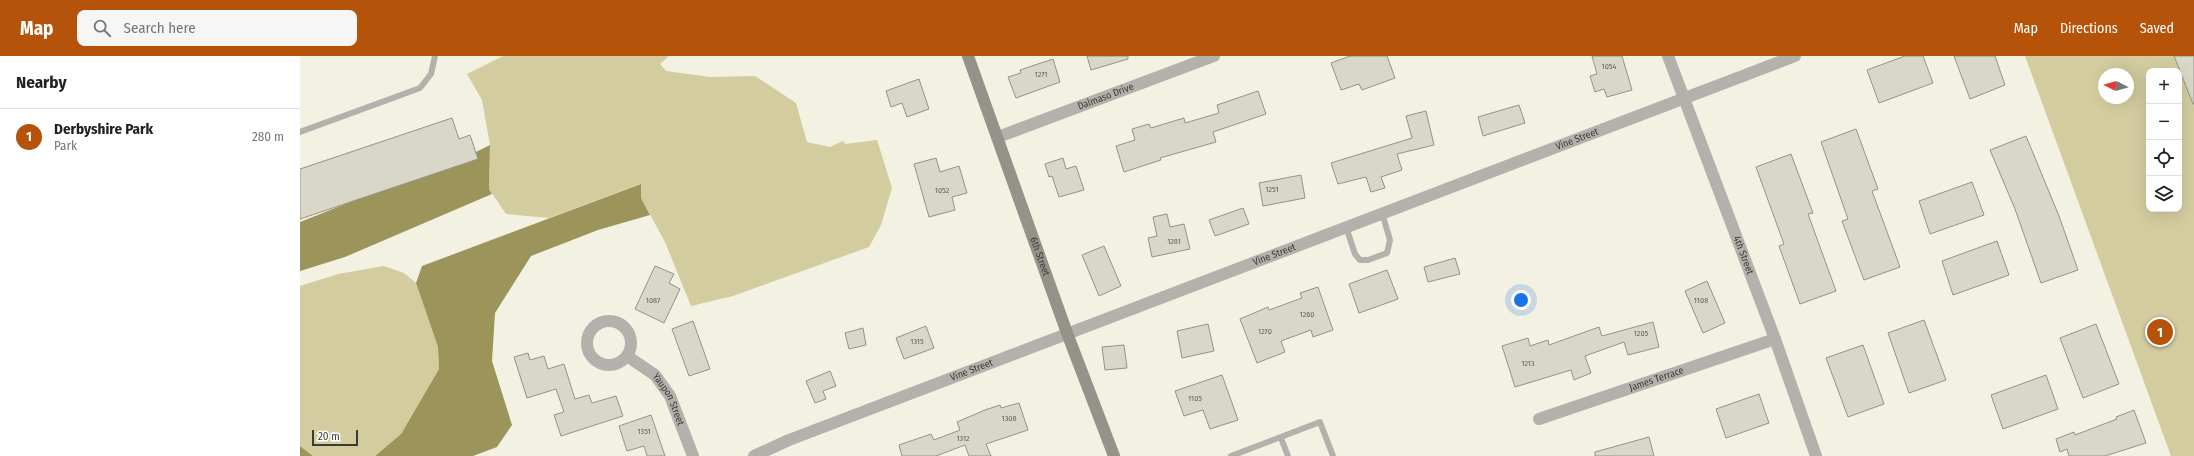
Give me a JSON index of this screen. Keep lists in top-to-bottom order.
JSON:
{
  "streets": {
    "street": [
      "Dalmaso Drive",
      "Vine Street",
      "4th Street",
      "6th Street",
      "James Terrace",
      "Yaupon Street"
    ]
  },
  "crossings": [
    ["Dalmaso Drive", "6th Street"],
    ["Vine Street", "4th Street"],
    ["Vine Street", "6th Street"],
    ["4th Street", "James Terrace"]
  ],
  "house_numbers": [
    "1054",
    "1271",
    "1251",
    "1052",
    "1281",
    "1087",
    "1108",
    "1260",
    "1270",
    "1205",
    "1315",
    "1213",
    "1105",
    "1308",
    "1351",
    "1312"
  ],
  "scale_bar": "20 m",
  "north": "left",
  "page": {
    "header": "Map",
    "search": "Search here",
    "nav": ["Map", "Directions", "Saved"],
    "heading": "Nearby",
    "map_buttons": ["+", "−"],
    "list": [
      {
        "mark": "1",
        "name": "Derbyshire Park",
        "note": "Park",
        "value": "280 m"
      }
    ],
    "pins": "1",
    "scale": "20 m"
  }
}
